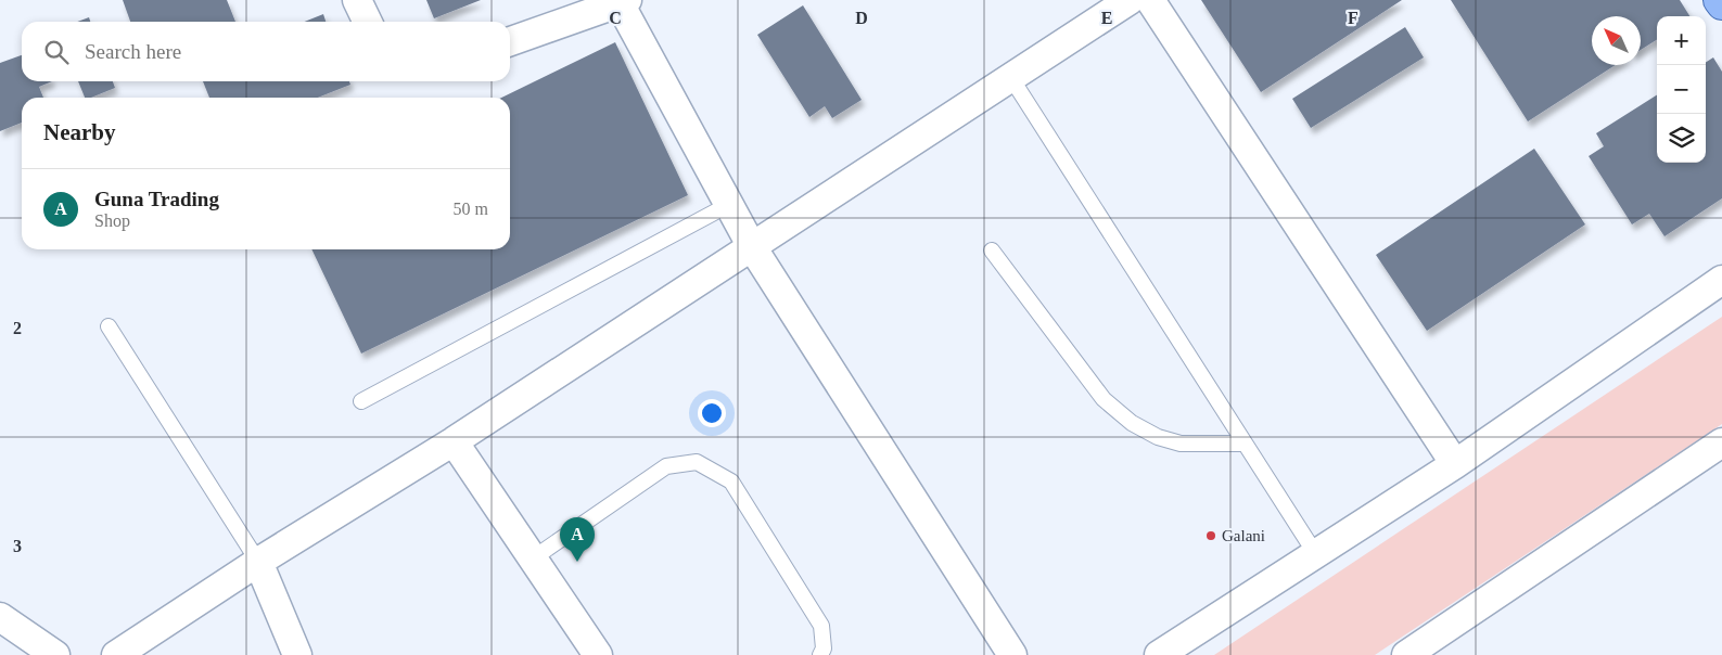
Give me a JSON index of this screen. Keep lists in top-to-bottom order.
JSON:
{
  "places": ["Galani"],
  "north": "top left",
  "page": {
    "map_buttons": ["+", "−"],
    "search": "Search here",
    "heading": "Nearby",
    "list": [
      {
        "mark": "A",
        "name": "Guna Trading",
        "note": "Shop",
        "value": "50 m"
      }
    ],
    "pins": "A"
  },
  "grid": {
    "columns": [
      "C",
      "D",
      "E",
      "F"
    ],
    "rows": ["2", "3"]
  }
}
